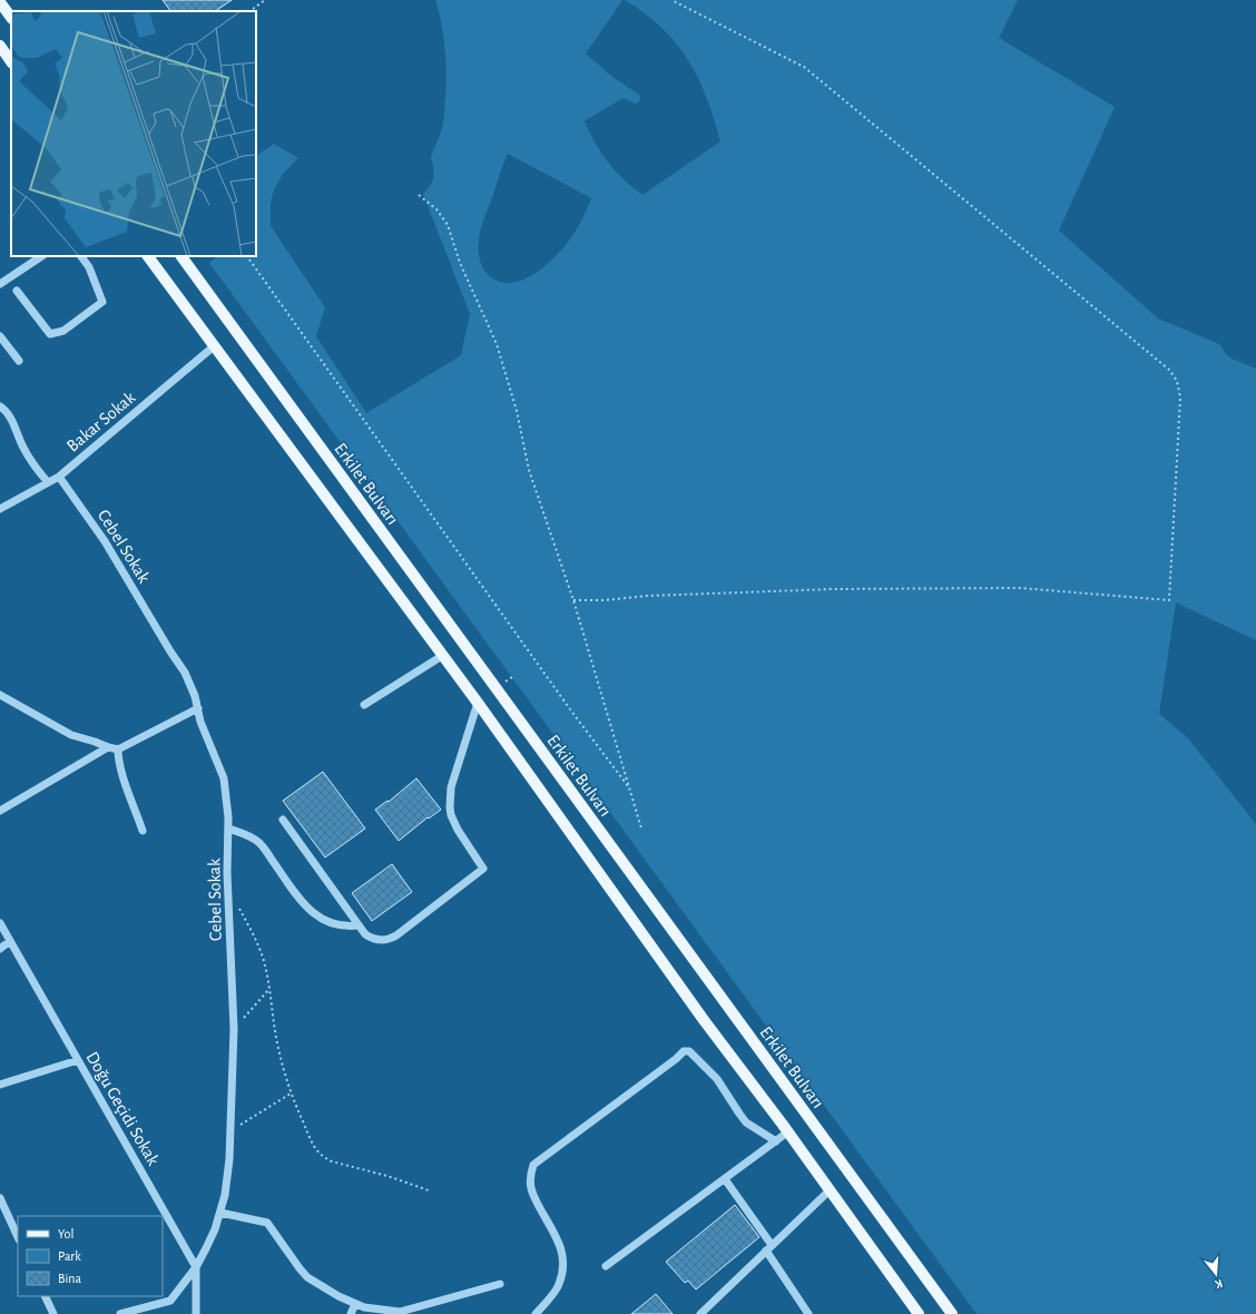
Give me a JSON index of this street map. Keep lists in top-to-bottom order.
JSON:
{
  "streets": {
    "main road": ["Erkilet Bulvarı"],
    "street": ["Bakar Sokak", "Cebel Sokak", "Doğu Geçidi Sokak"]
  },
  "crossings": [
    ["Bakar Sokak", "Cebel Sokak"],
    ["Cebel Sokak", "Doğu Geçidi Sokak"]
  ],
  "legend": ["Yol", "Park", "Bina"],
  "north": "bottom"
}
